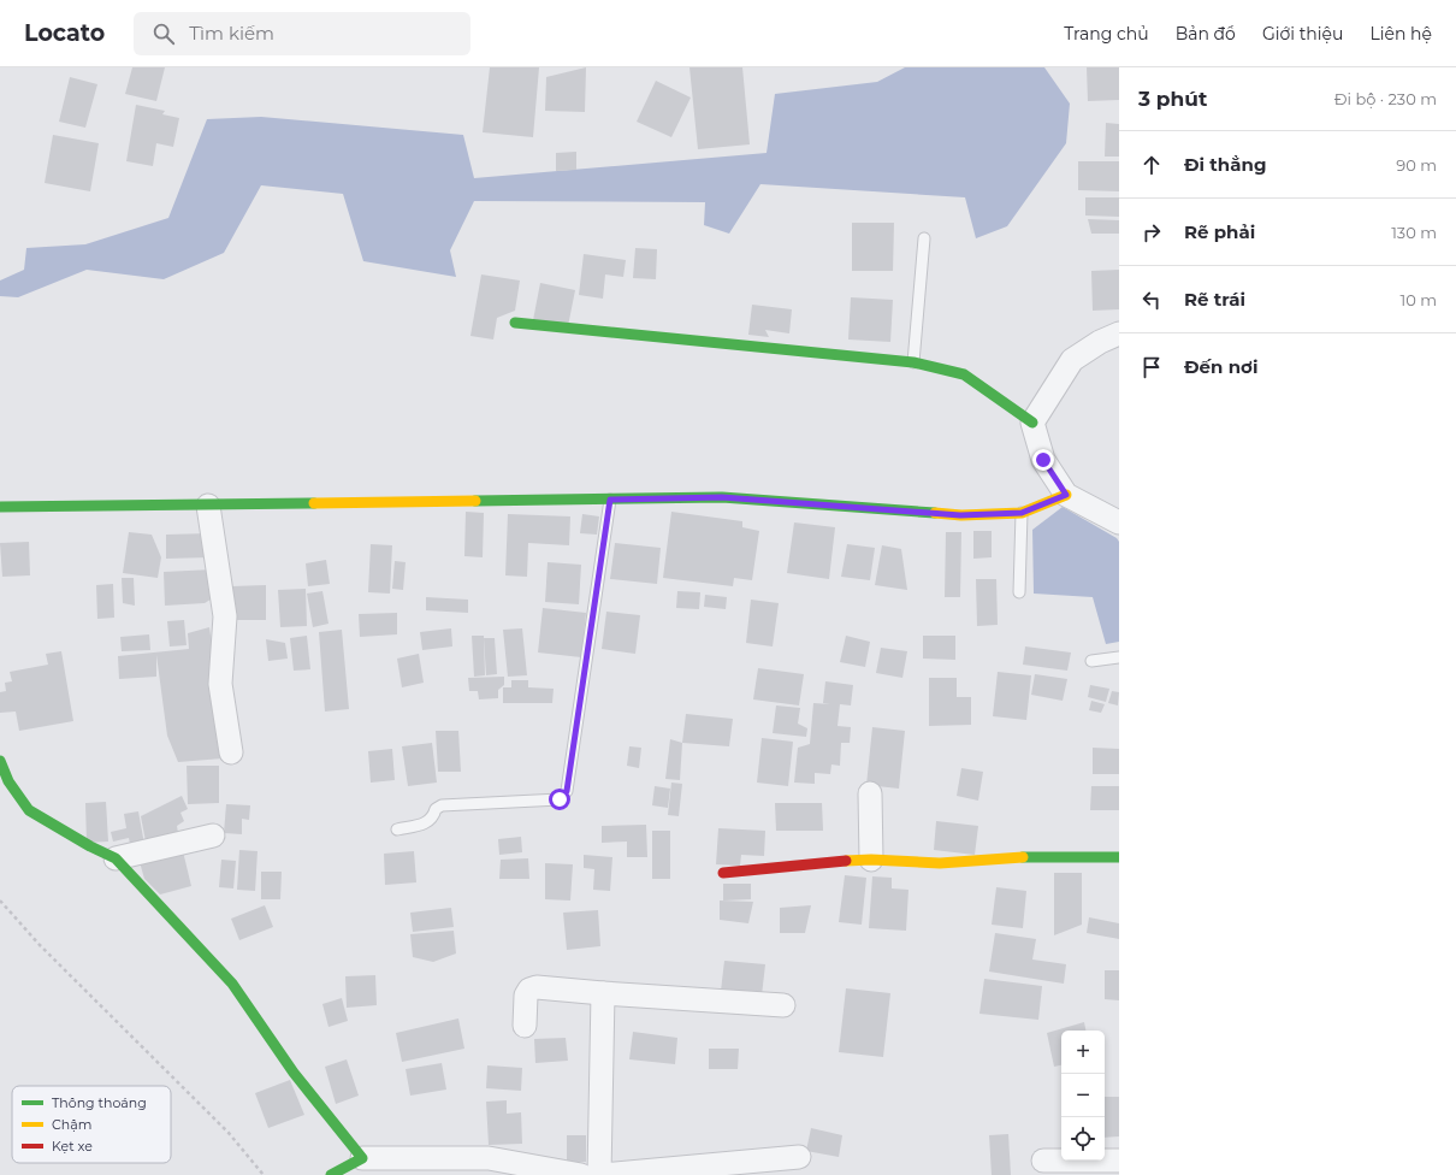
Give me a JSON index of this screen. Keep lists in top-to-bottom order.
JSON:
{
  "legend": ["Thông thoáng", "Chậm", "Kẹt xe"],
  "page": {
    "header": "Locato",
    "search": "Tìm kiếm",
    "nav": [
      "Trang chủ",
      "Bản đồ",
      "Giới thiệu",
      "Liên hệ"
    ],
    "heading": ["3 phút", "Đi bộ · 230 m"],
    "list": [
      ["Đi thẳng", "90 m"],
      ["Rẽ phải", "130 m"],
      ["Rẽ trái", "10 m"],
      "Đến nơi"
    ],
    "map_buttons": ["+", "−"]
  }
}
